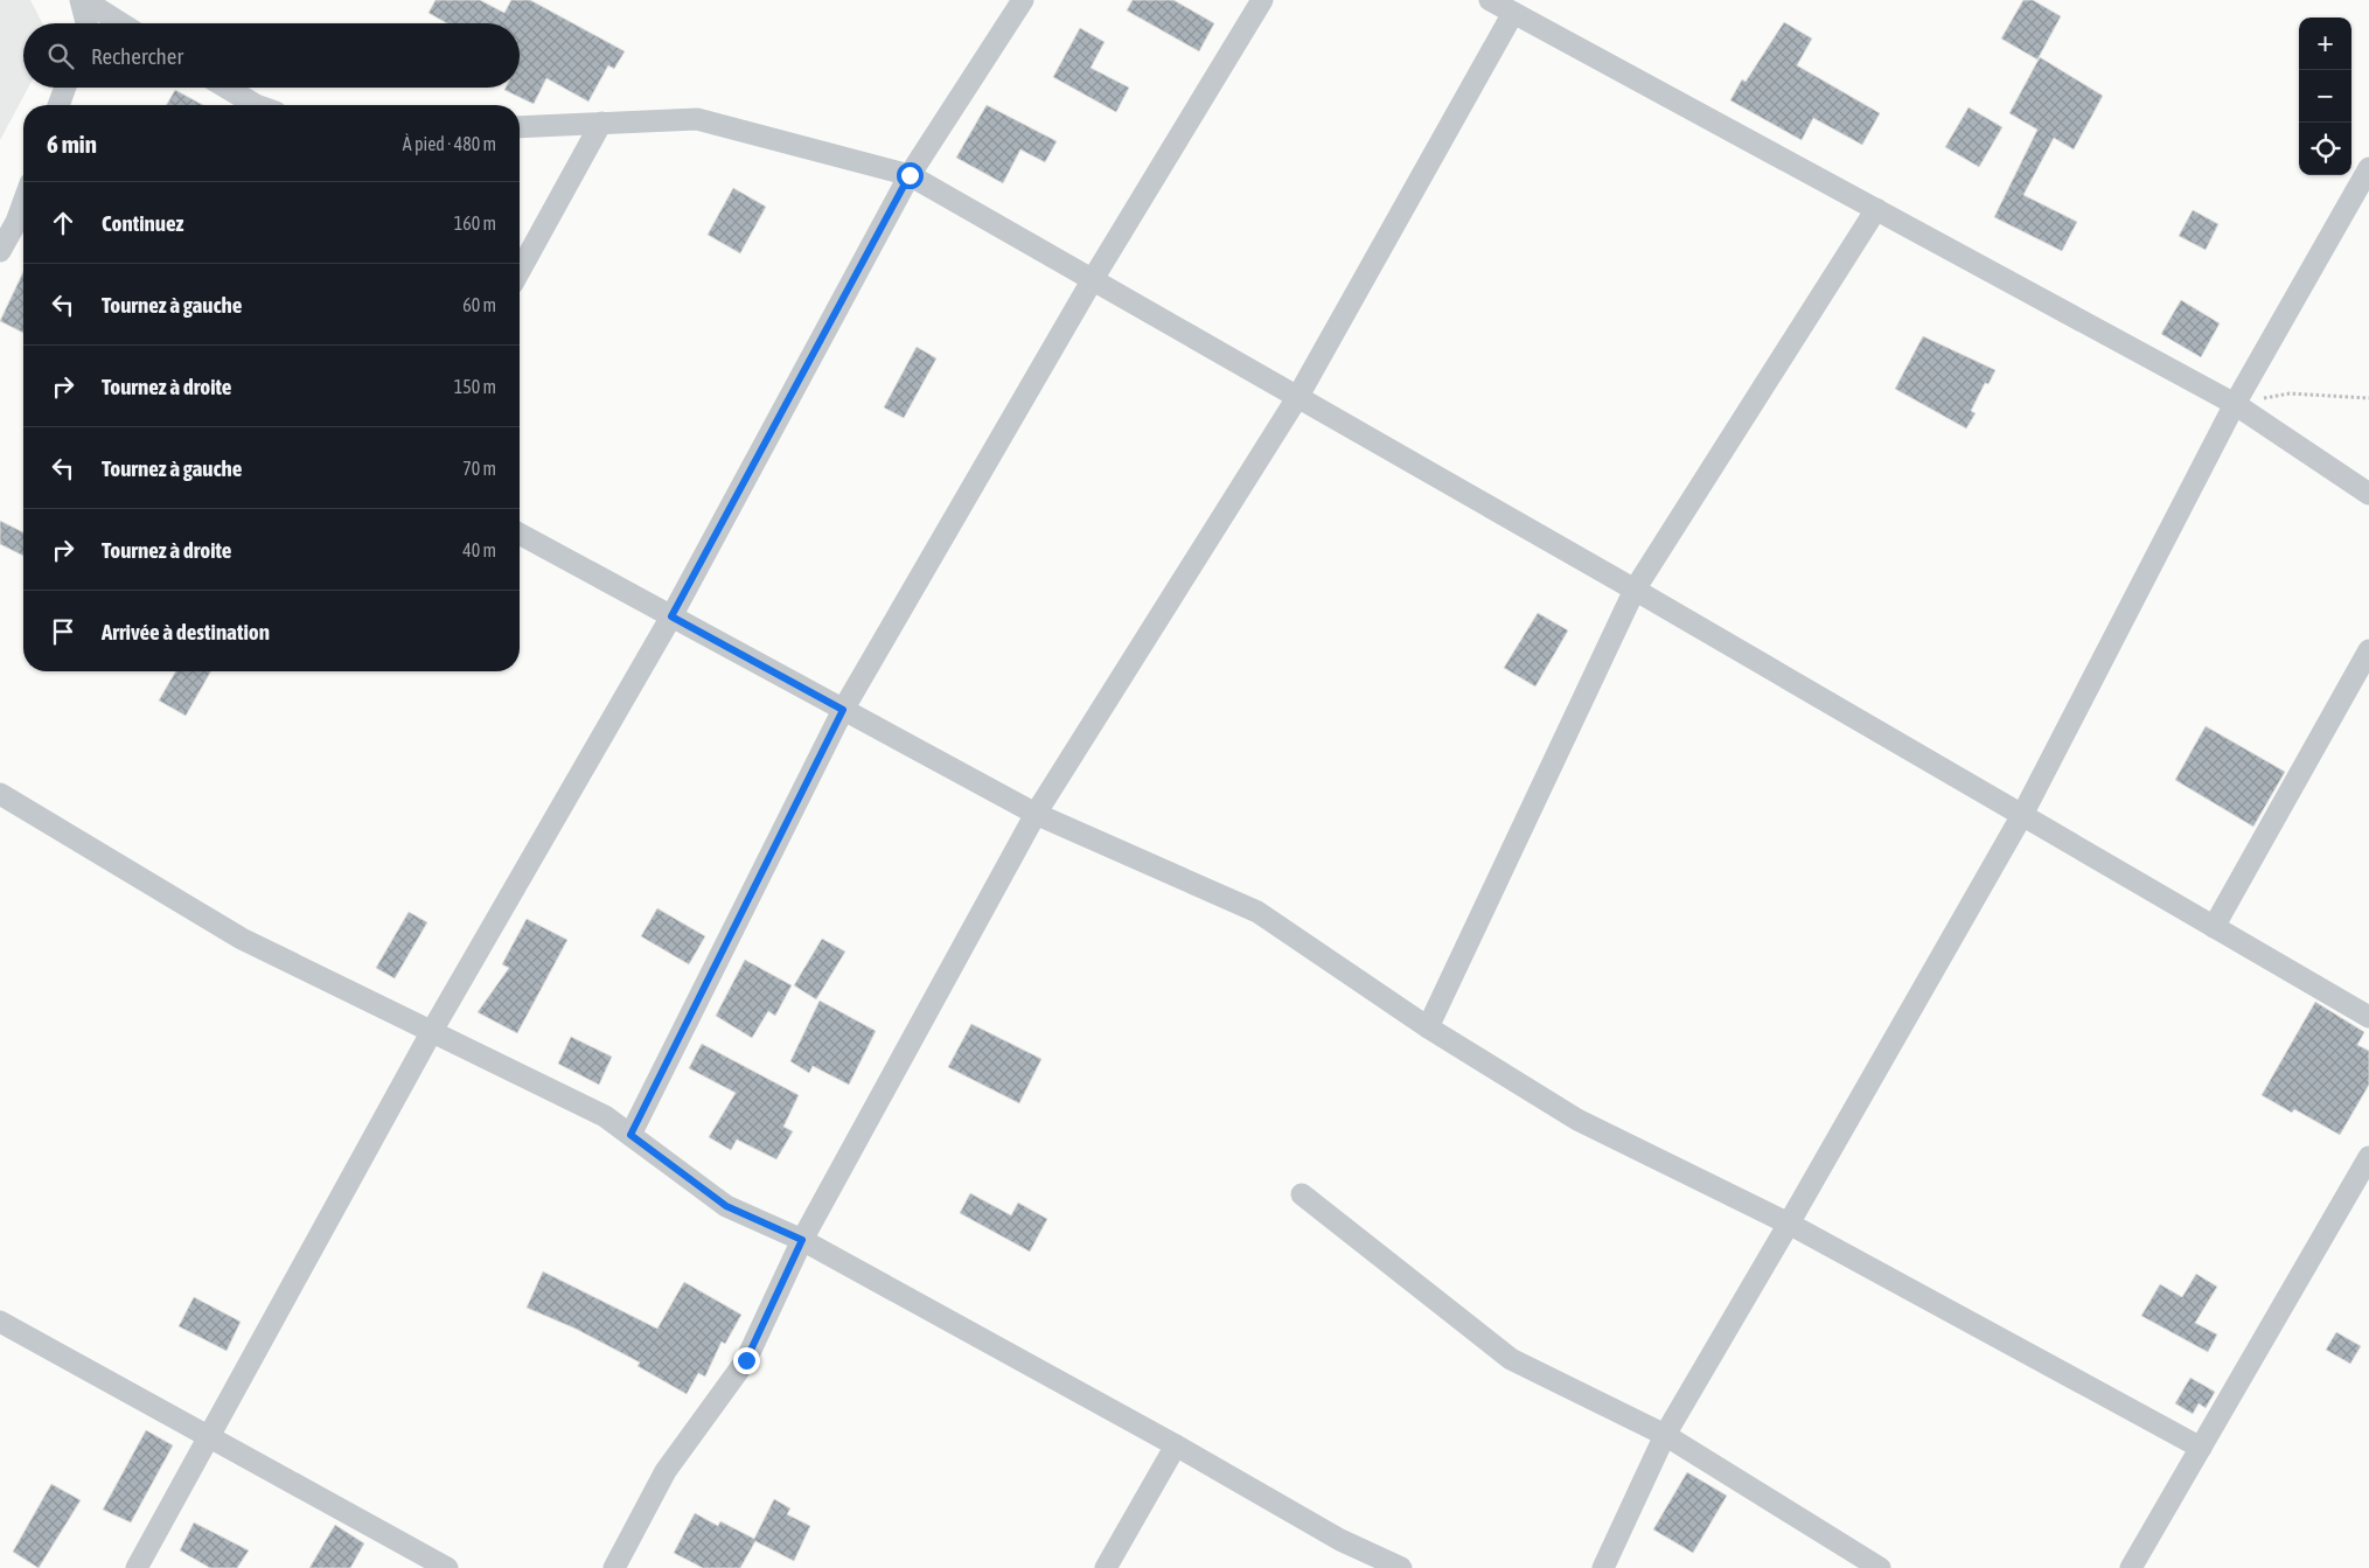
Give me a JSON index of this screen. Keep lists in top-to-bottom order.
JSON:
{
  "page": {
    "map_buttons": ["+", "−"],
    "search": "Rechercher",
    "heading": ["6 min", "À pied · 480 m"],
    "list": [
      ["Continuez", "160 m"],
      ["Tournez à gauche", "60 m"],
      ["Tournez à droite", "150 m"],
      ["Tournez à gauche", "70 m"],
      ["Tournez à droite", "40 m"],
      "Arrivée à destination"
    ]
  }
}
